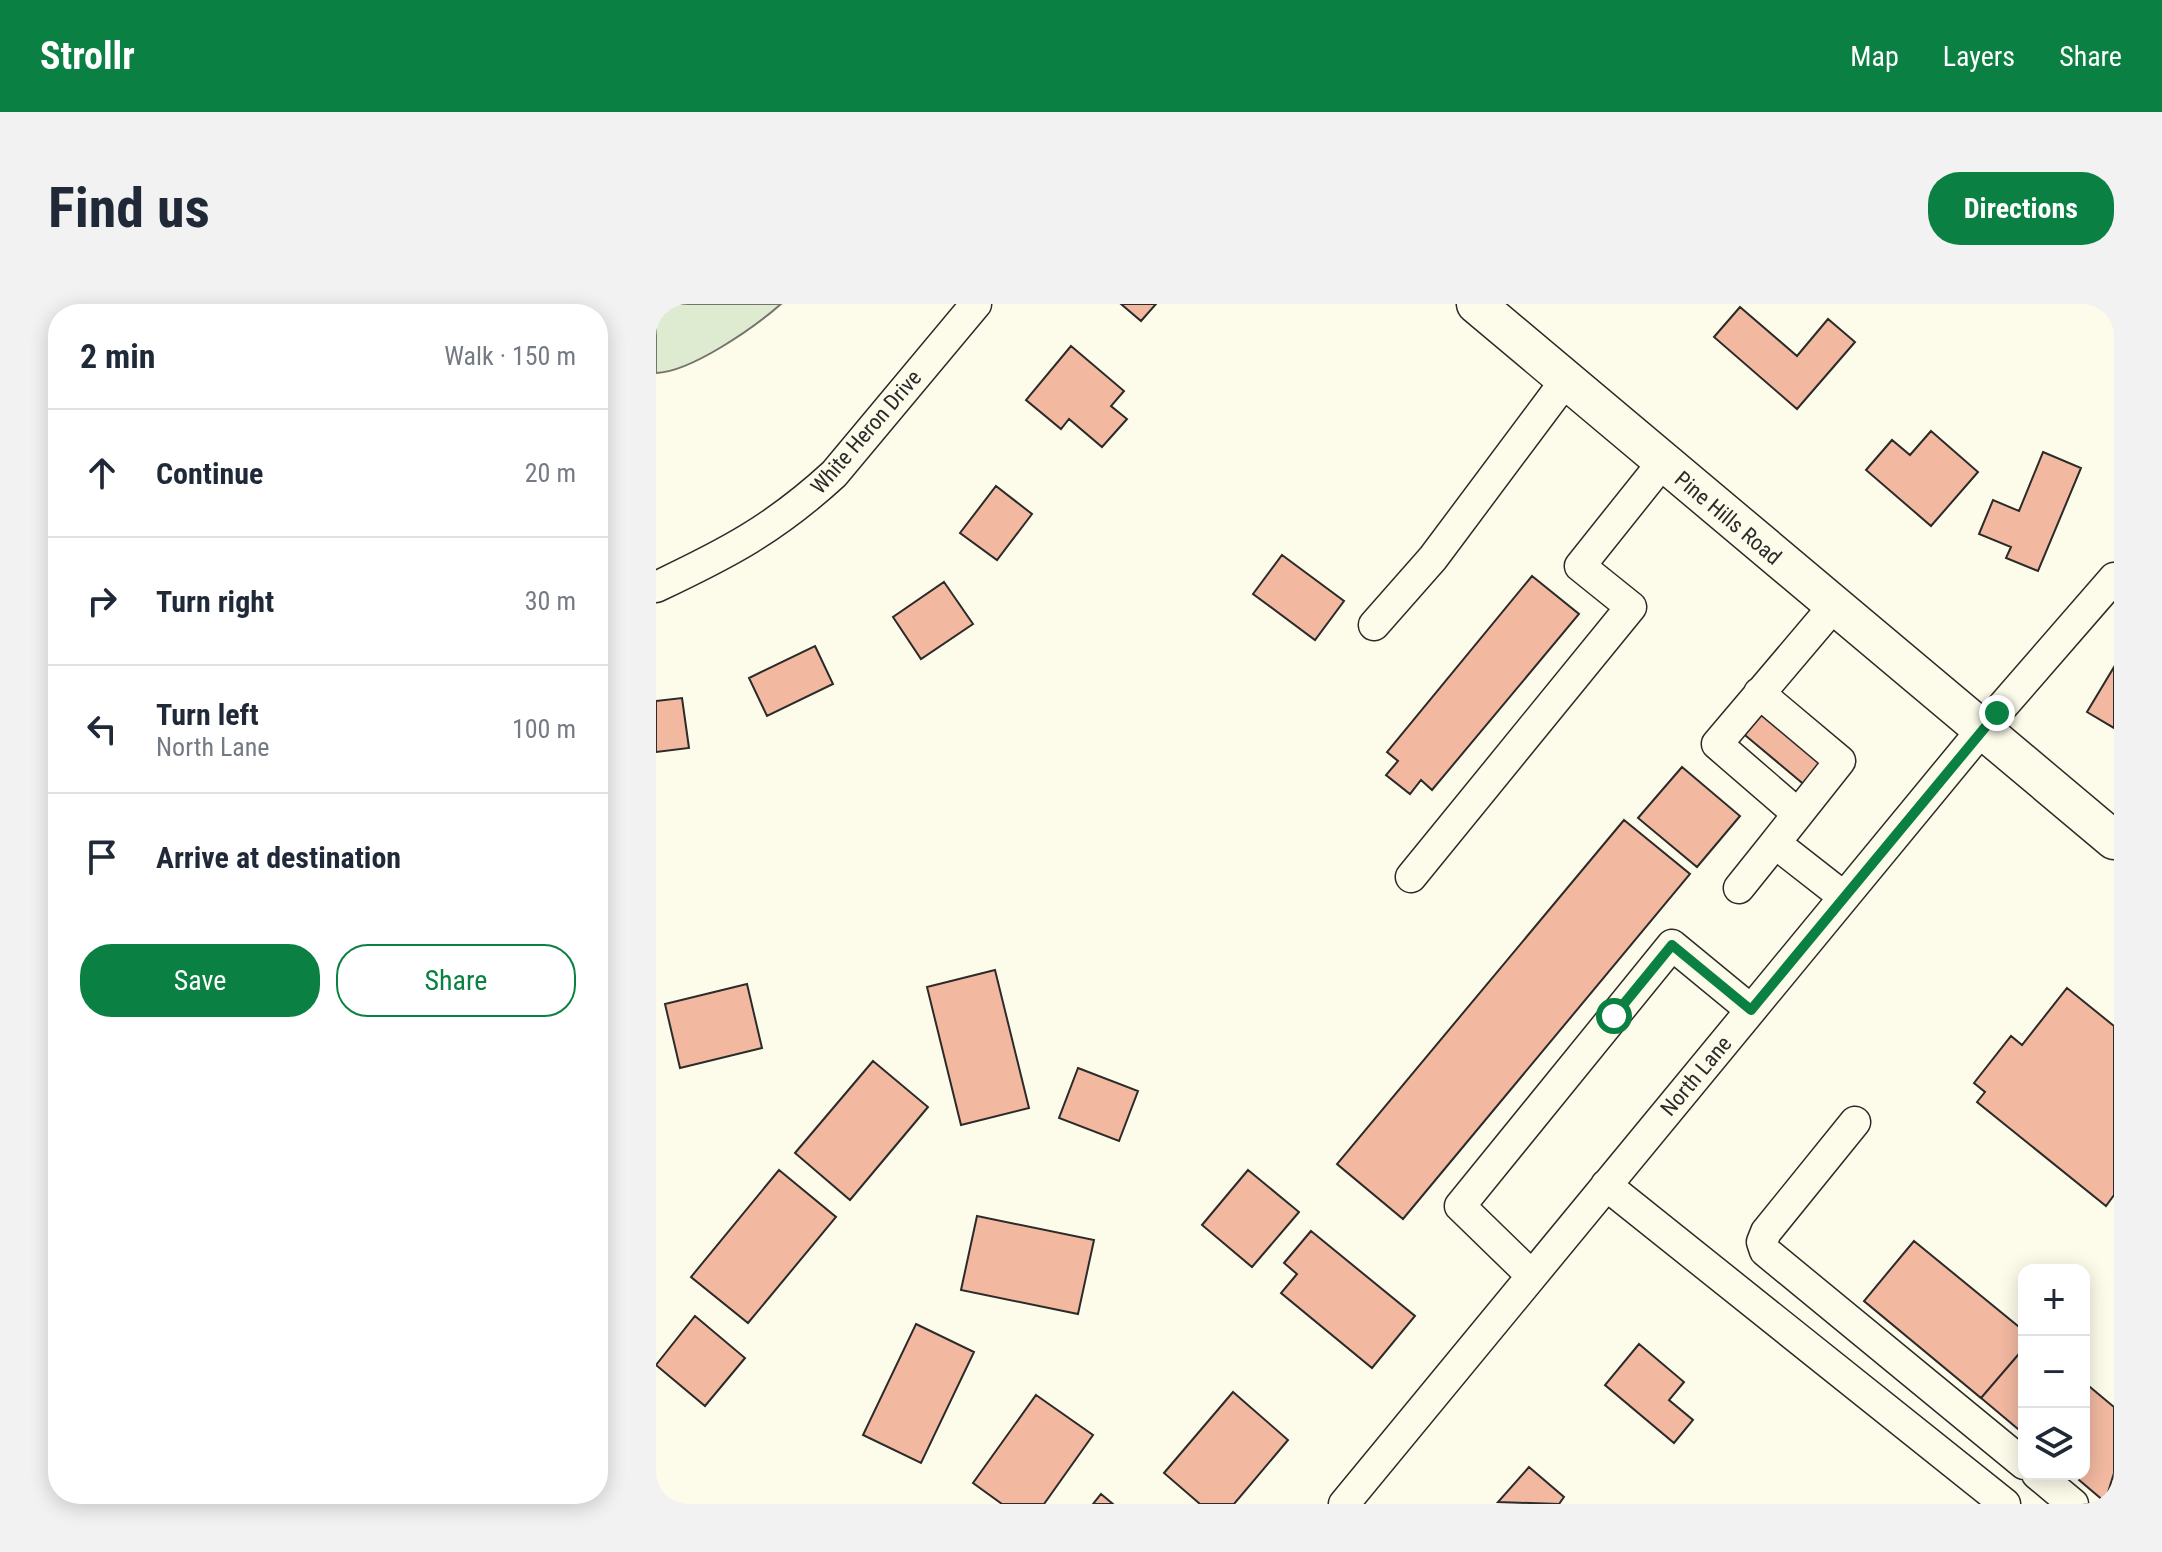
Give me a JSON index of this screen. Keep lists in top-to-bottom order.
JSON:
{
  "streets": {
    "main road": ["Pine Hills Road"],
    "street": ["White Heron Drive", "North Lane"]
  },
  "crossings": [
    ["Pine Hills Road", "North Lane"]
  ],
  "page": {
    "header": "Strollr",
    "nav": ["Map", "Layers", "Share"],
    "buttons": [
      "Directions",
      ["Save", "Share"]
    ],
    "title": "Find us",
    "heading": ["2 min", "Walk · 150 m"],
    "list": [
      ["Continue", "20 m"],
      ["Turn right", "30 m"],
      ["Turn left", "North Lane", "100 m"],
      "Arrive at destination"
    ],
    "map_buttons": ["+", "−"]
  }
}
